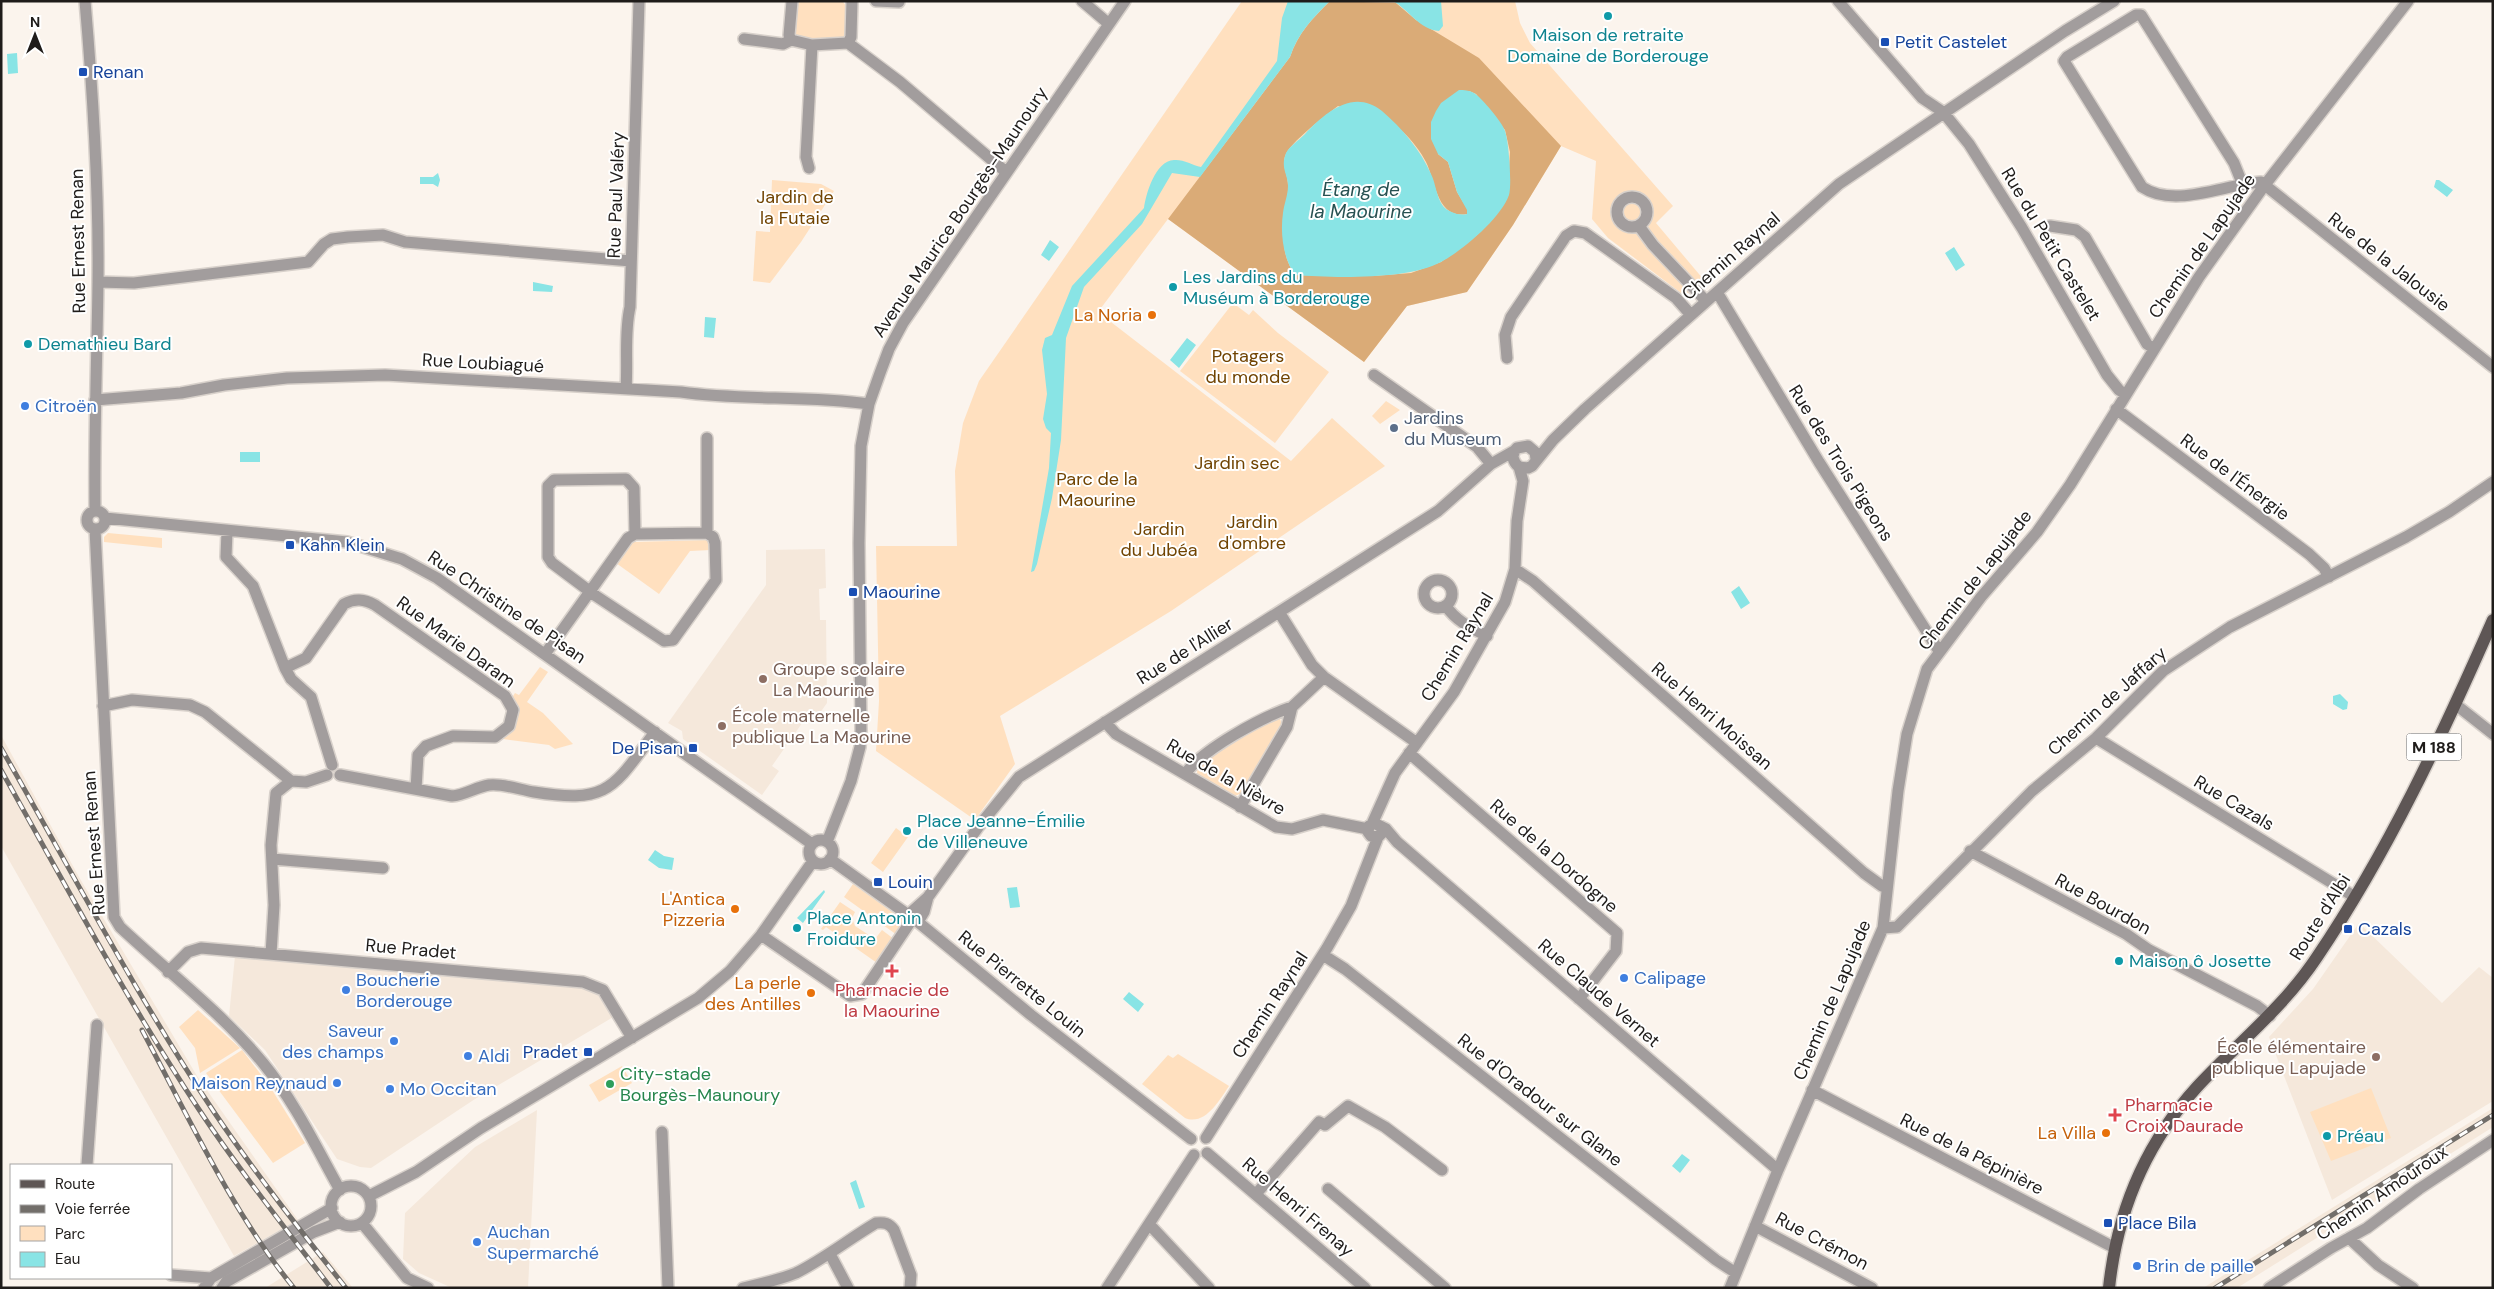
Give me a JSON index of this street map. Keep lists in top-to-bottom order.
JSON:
{
  "streets": {
    "main road": ["M 188", "Route d'Albi"],
    "street": [
      "Rue Paul Valéry",
      "Avenue Maurice Bourgès-Maunoury",
      "Rue Ernest Renan",
      "Rue du Petit Castelet",
      "Chemin de Lapujade",
      "Chemin Raynal",
      "Rue de la Jalousie",
      "Rue Loubiagué",
      "Rue des Trois Pigeons",
      "Rue de l'Énergie",
      "Rue Christine de Pisan",
      "Rue Marie Daram",
      "Rue de l'Allier",
      "Chemin de Jaffary",
      "Rue Henri Moissan",
      "Rue de la Nièvre",
      "Rue Cazals",
      "Rue de la Dordogne",
      "Rue Bourdon",
      "Rue Pradet",
      "Rue Pierrette Louin",
      "Rue Claude Vernet",
      "Rue d'Oradour sur Glane",
      "Rue de la Pépinière",
      "Chemin Amouroux",
      "Rue Henri Frenay",
      "Rue Crémon"
    ]
  },
  "crossings": [
    ["Rue Paul Valéry", "Rue Loubiagué"],
    ["Avenue Maurice Bourgès-Maunoury", "Rue Loubiagué"],
    ["Avenue Maurice Bourgès-Maunoury", "Rue Christine de Pisan"],
    ["Avenue Maurice Bourgès-Maunoury", "Rue Pierrette Louin"],
    ["Rue Ernest Renan", "Rue Loubiagué"],
    ["Rue Ernest Renan", "Rue Christine de Pisan"],
    ["Rue Ernest Renan", "Rue Pradet"],
    ["Rue du Petit Castelet", "Chemin de Lapujade"],
    ["Rue du Petit Castelet", "Chemin Raynal"],
    ["Chemin de Lapujade", "Rue de la Jalousie"],
    ["Chemin de Lapujade", "Rue des Trois Pigeons"],
    ["Chemin de Lapujade", "Rue de l'Énergie"],
    ["Chemin de Lapujade", "Chemin de Jaffary"],
    ["Chemin de Lapujade", "Rue Henri Moissan"],
    ["Chemin de Lapujade", "Rue Claude Vernet"],
    ["Chemin de Lapujade", "Rue d'Oradour sur Glane"],
    ["Chemin de Lapujade", "Rue de la Pépinière"],
    ["Chemin de Lapujade", "Rue Crémon"],
    ["Chemin Raynal", "Rue des Trois Pigeons"],
    ["Chemin Raynal", "Rue de l'Allier"],
    ["Chemin Raynal", "Rue Henri Moissan"],
    ["Chemin Raynal", "Rue de la Nièvre"],
    ["Chemin Raynal", "Rue de la Dordogne"],
    ["Chemin Raynal", "Rue Pierrette Louin"],
    ["Chemin Raynal", "Rue Claude Vernet"],
    ["Chemin Raynal", "Rue d'Oradour sur Glane"],
    ["Chemin Raynal", "Rue Henri Frenay"],
    ["Rue de l'Énergie", "Chemin de Jaffary"],
    ["Rue Christine de Pisan", "Rue Pierrette Louin"],
    ["Rue de l'Allier", "Rue de la Nièvre"],
    ["Rue de l'Allier", "Rue Pierrette Louin"],
    ["Chemin de Jaffary", "Rue Cazals"],
    ["Chemin de Jaffary", "Rue Bourdon"],
    ["Rue de la Nièvre", "Rue Claude Vernet"],
    ["Rue Cazals", "Route d'Albi"],
    ["Rue de la Dordogne", "Rue Claude Vernet"],
    ["Rue Bourdon", "Route d'Albi"],
    ["Route d'Albi", "Rue de la Pépinière"],
    ["Rue Pierrette Louin", "Rue Henri Frenay"]
  ],
  "water": ["Étang de la Maourine"],
  "parks": [
    "Jardin de la Futaie",
    "Potagers du monde",
    "Jardin sec",
    "Parc de la Maourine",
    "Jardin d'ombre",
    "Jardin du Jubéa"
  ],
  "places": {
    "other": [
      "Maison de retraite Domaine de Borderouge",
      "Les Jardins du Muséum à Borderouge",
      "La Noria",
      "Demathieu Bard",
      "Citroën",
      "Jardins du Museum",
      "Groupe scolaire La Maourine",
      "École maternelle publique La Maourine",
      "Place Jeanne-Émilie de Villeneuve",
      "L'Antica Pizzeria",
      "Place Antonin Froidure",
      "Maison ô Josette",
      "Calipage",
      "Boucherie Borderouge",
      "La perle des Antilles",
      "Saveur des champs",
      "Aldi",
      "École élémentaire publique Lapujade",
      "Maison Reynaud",
      "City-stade Bourgès-Maunoury",
      "Mo Occitan",
      "La Villa",
      "Préau",
      "Auchan Supermarché",
      "Brin de paille"
    ],
    "transit": [
      "Petit Castelet",
      "Renan",
      "Kahn Klein",
      "Maourine",
      "De Pisan",
      "Louin",
      "Cazals",
      "Pradet",
      "Place Bila"
    ],
    "health": ["Pharmacie de la Maourine", "Pharmacie Croix Daurade"]
  },
  "legend": [
    "Route",
    "Voie ferrée",
    "Parc",
    "Eau"
  ],
  "north": "top"
}
